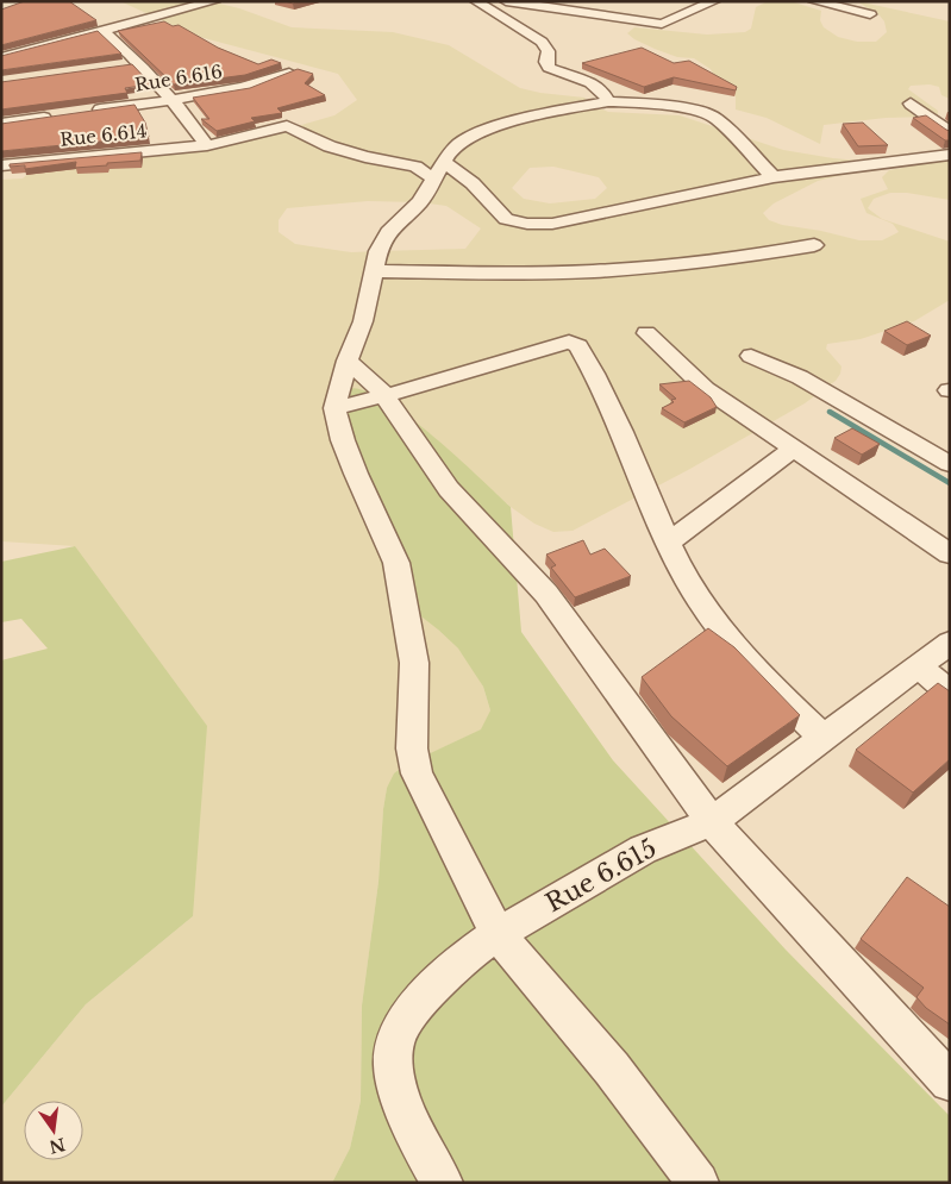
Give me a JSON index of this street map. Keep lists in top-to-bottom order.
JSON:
{
  "streets": {
    "street": ["Rue 6.616", "Rue 6.614", "Rue 6.615"]
  },
  "north": "bottom"
}
